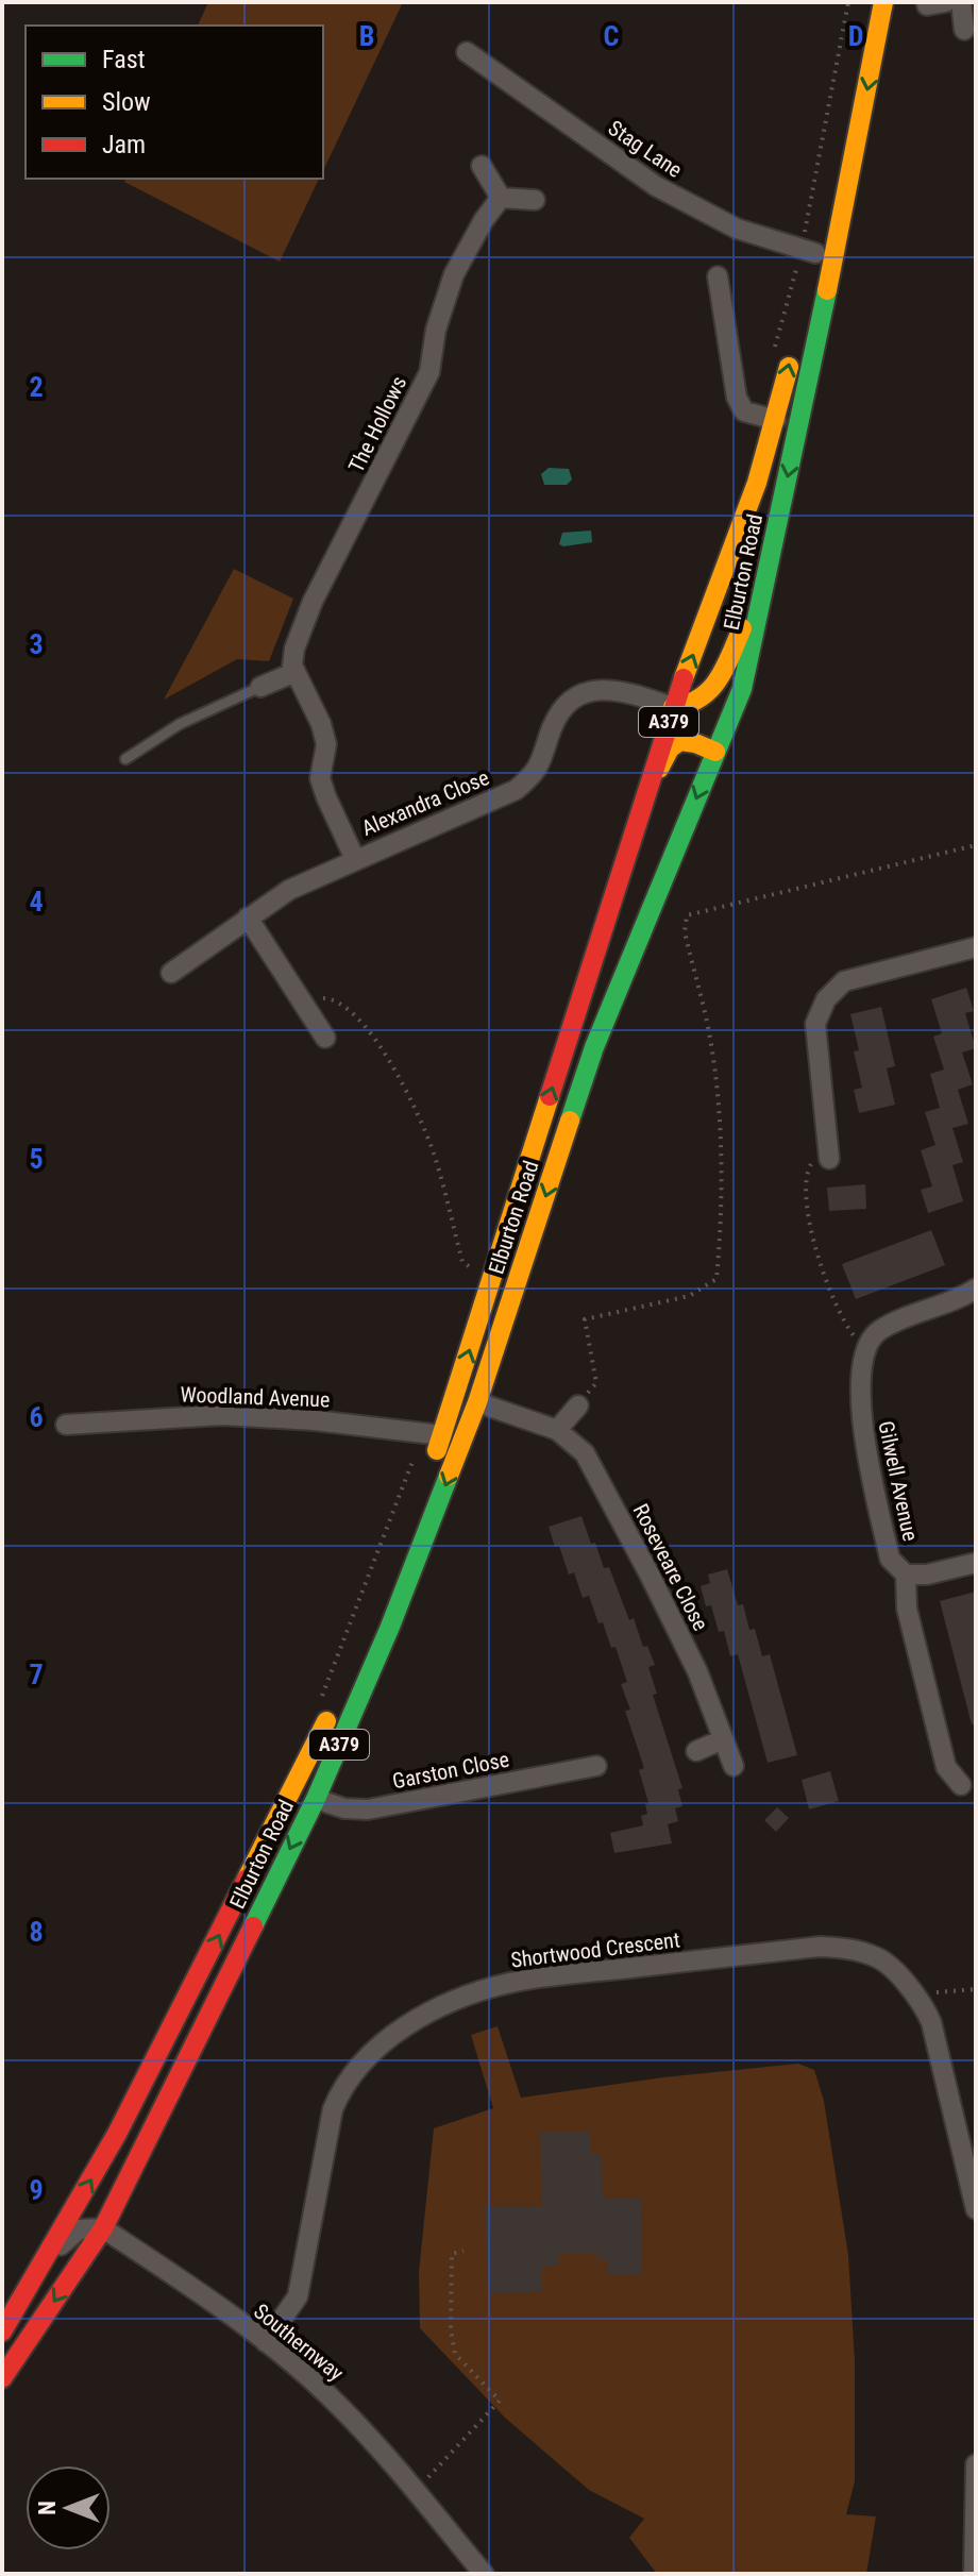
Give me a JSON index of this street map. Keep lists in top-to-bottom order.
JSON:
{
  "streets": {
    "main road": ["Elburton Road", "A379"],
    "street": [
      "Stag Lane",
      "The Hollows",
      "Alexandra Close",
      "Woodland Avenue",
      "Gilwell Avenue",
      "Roseveare Close",
      "Garston Close",
      "Shortwood Crescent",
      "Southernway"
    ]
  },
  "crossings": [
    ["Elburton Road", "A379"],
    ["Elburton Road", "Alexandra Close"],
    ["Elburton Road", "Woodland Avenue"],
    ["Elburton Road", "Roseveare Close"],
    ["Elburton Road", "Garston Close"],
    ["Elburton Road", "Southernway"],
    ["A379", "Alexandra Close"],
    ["Shortwood Crescent", "Southernway"]
  ],
  "legend": ["Fast", "Slow", "Jam"],
  "north": "left",
  "grid": {
    "columns": ["B", "C", "D"],
    "rows": [
      "2",
      "3",
      "4",
      "5",
      "6",
      "7",
      "8",
      "9"
    ]
  }
}
